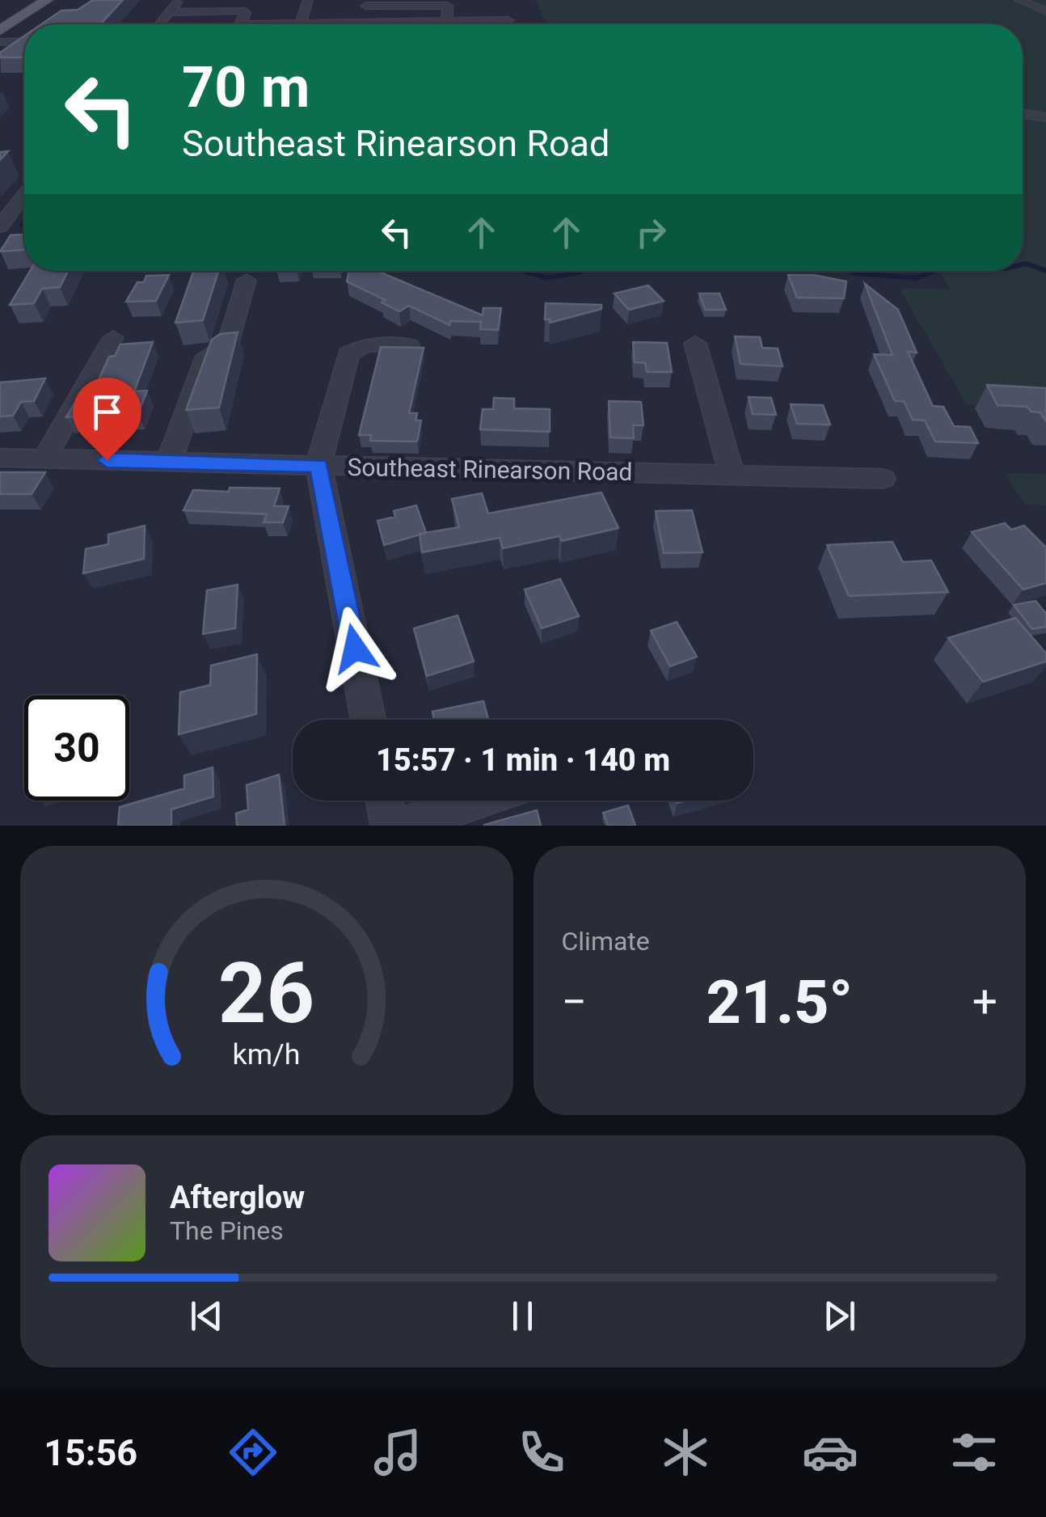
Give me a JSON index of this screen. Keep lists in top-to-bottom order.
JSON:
{
  "streets": {
    "street": ["Southeast Rinearson Road"]
  },
  "page": {
    "turn": ["70 m", "Southeast Rinearson Road"],
    "limit": "30",
    "trip": "15:57 · 1 min · 140 m",
    "tile": "Climate",
    "heat": ["−", "21.5°", "+"],
    "song": ["Afterglow", "The Pines"],
    "tabs": "15:56",
    "gauge": ["26", "km/h"]
  }
}
